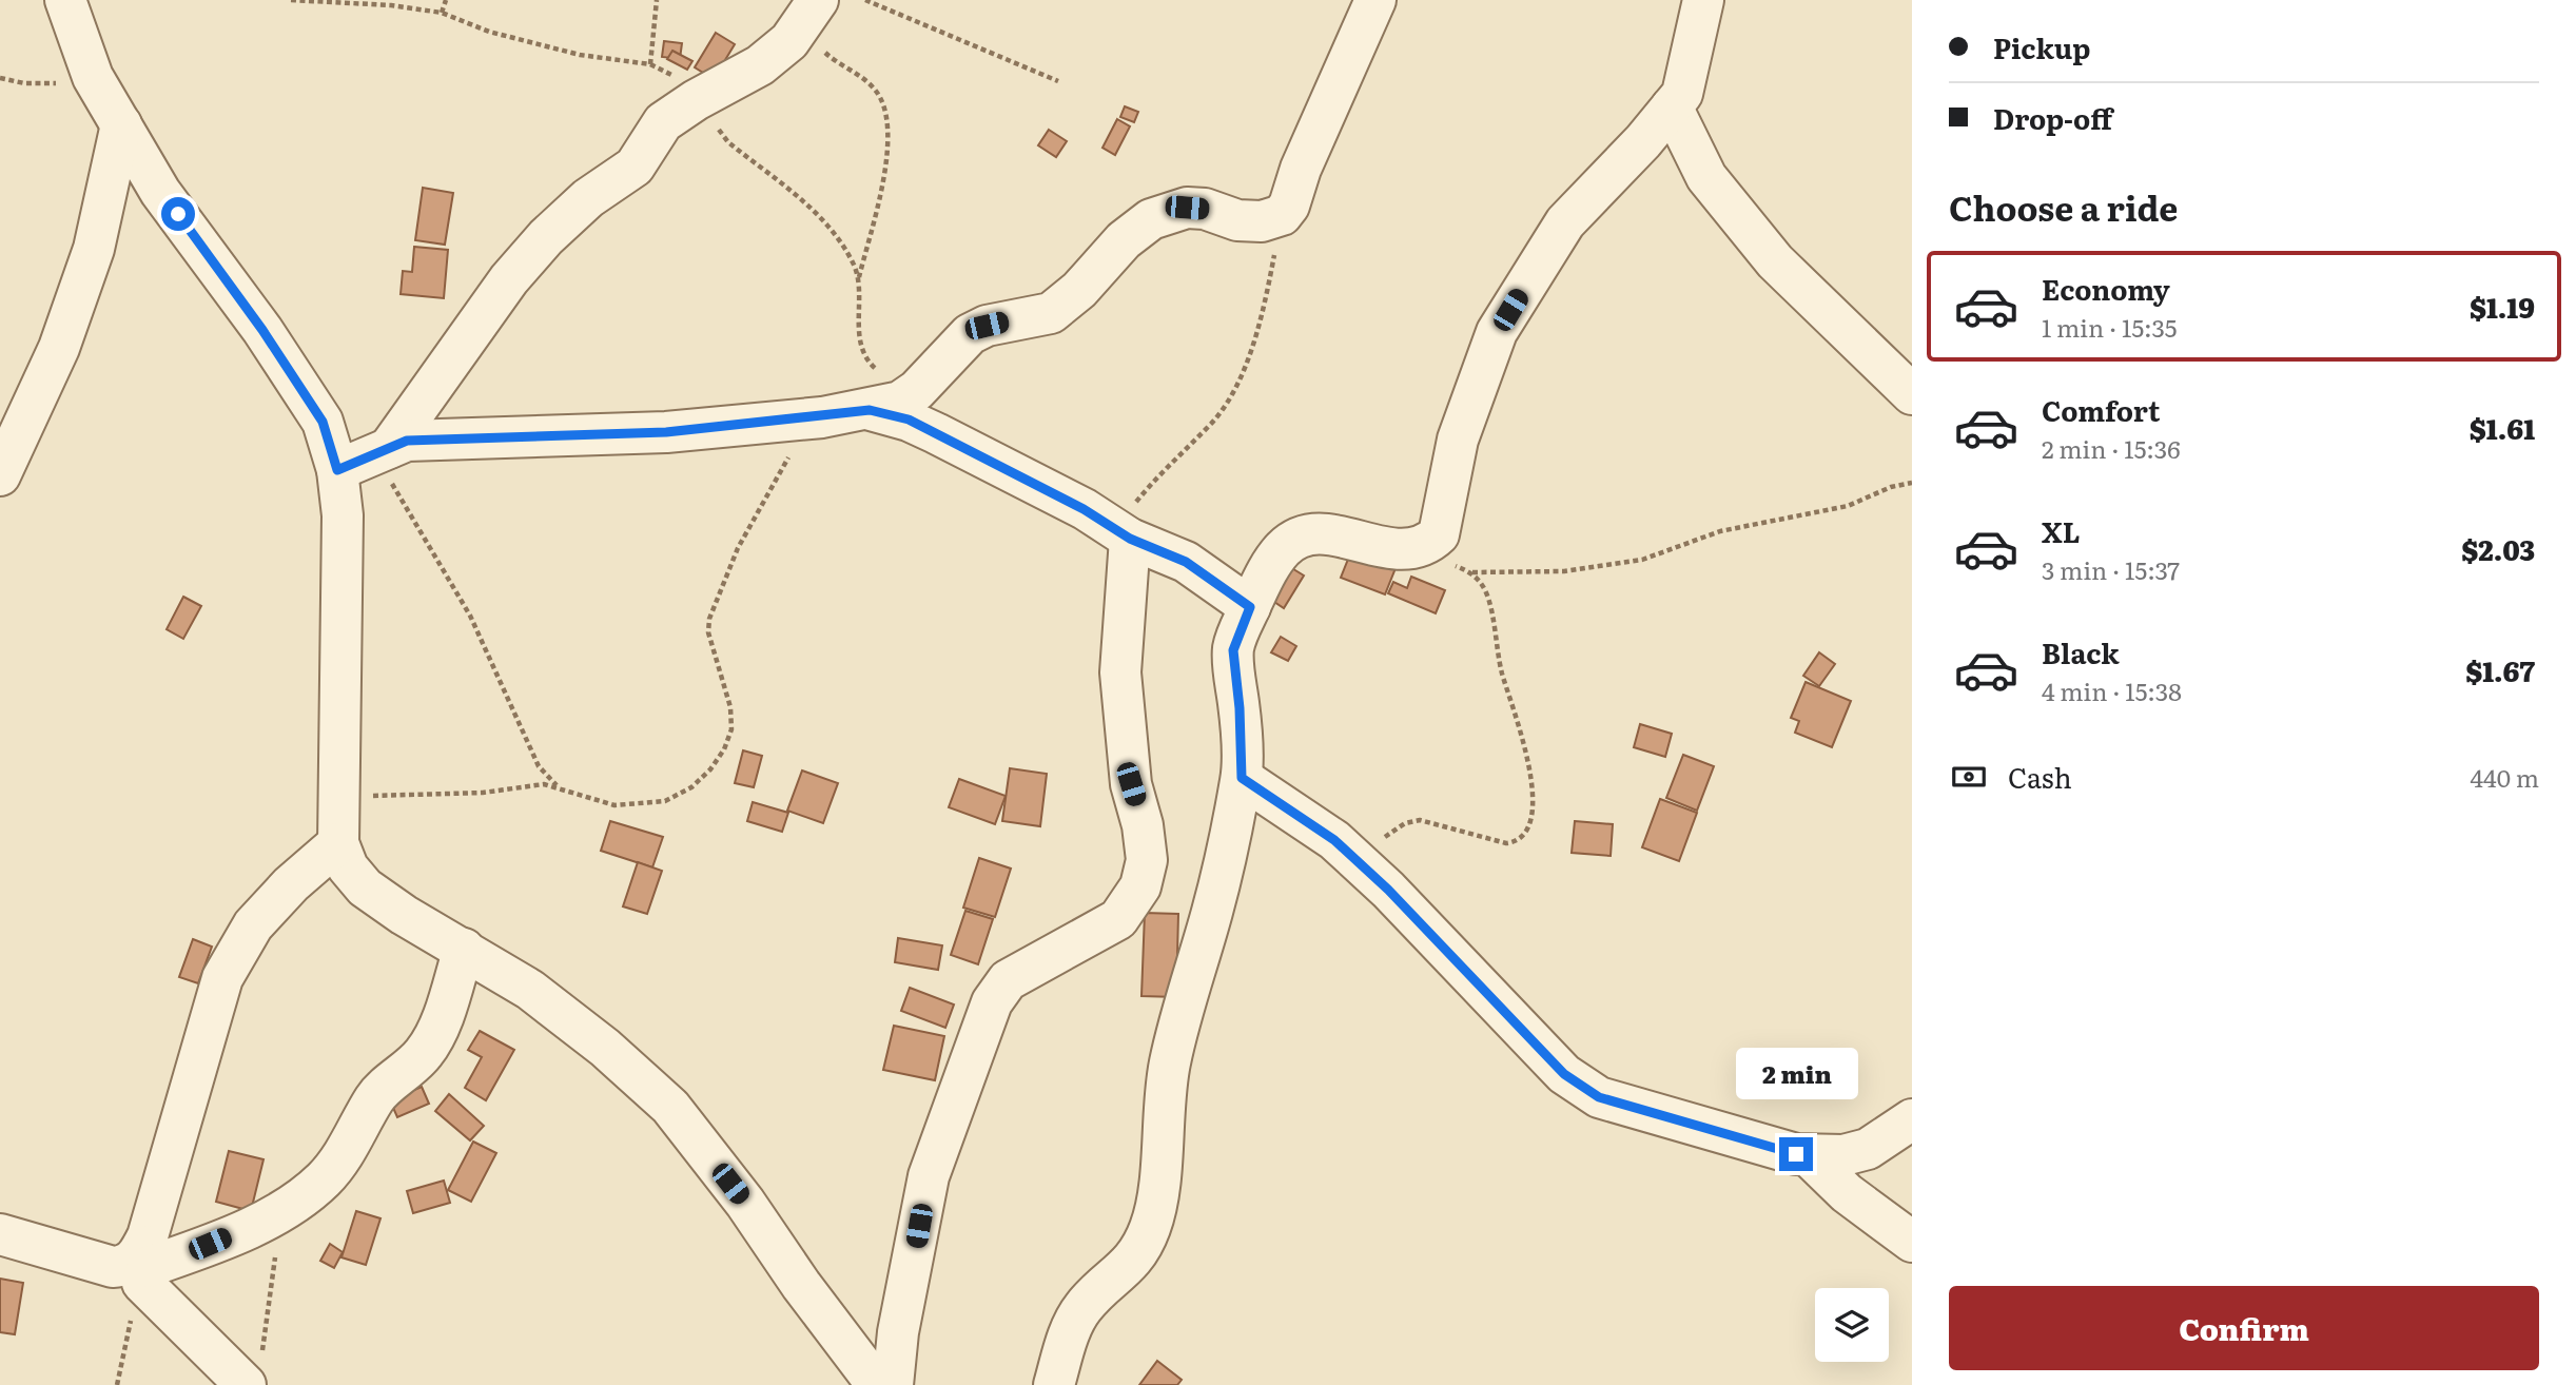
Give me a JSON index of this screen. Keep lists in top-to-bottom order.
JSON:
{
  "page": {
    "banner": ["Pickup", "Drop-off"],
    "heading": "Choose a ride",
    "list": [
      {
        "name": "Economy",
        "note": "1 min · 15:35",
        "value": "$1.19"
      },
      {
        "name": "Comfort",
        "note": "2 min · 15:36",
        "value": "$1.61"
      },
      {
        "name": "XL",
        "note": "3 min · 15:37",
        "value": "$2.03"
      },
      {
        "name": "Black",
        "note": "4 min · 15:38",
        "value": "$1.67"
      }
    ],
    "pay": ["Cash", "440 m"],
    "bubble": "2 min",
    "buttons": "Confirm"
  }
}
